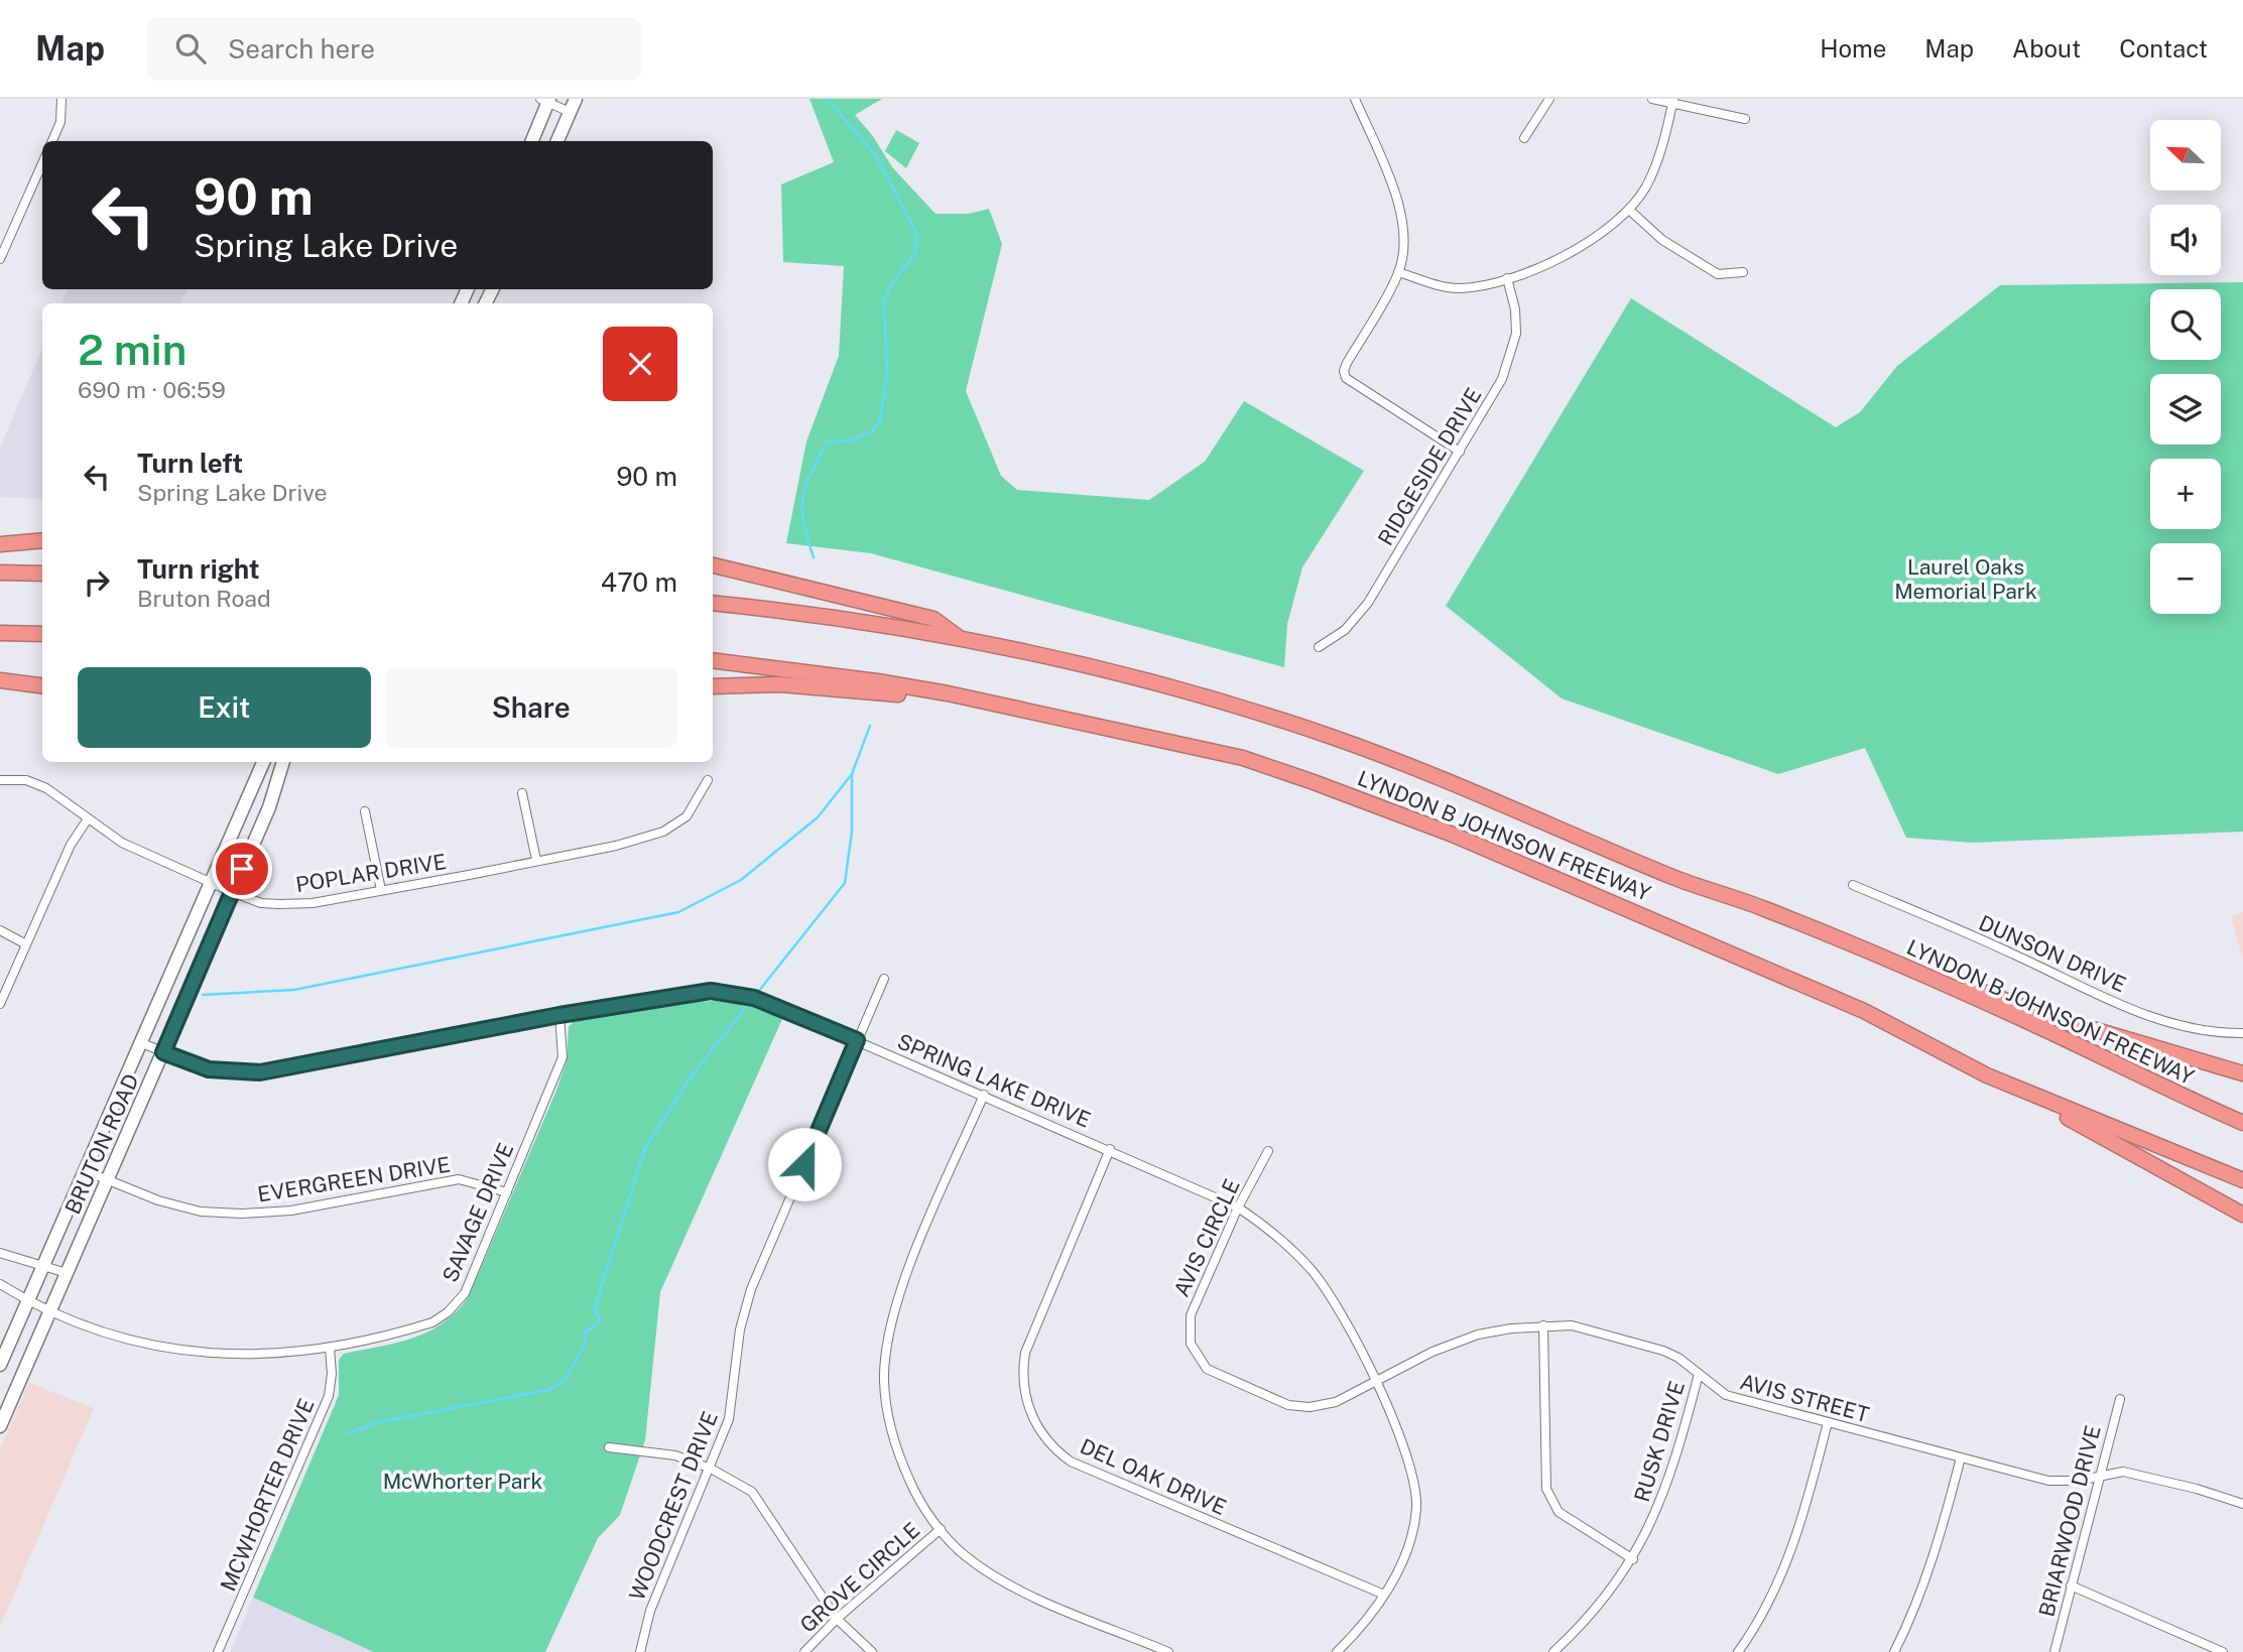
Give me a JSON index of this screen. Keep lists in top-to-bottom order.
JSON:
{
  "streets": {
    "highway": ["LYNDON B JOHNSON FREEWAY"],
    "main road": ["BRUTON ROAD"],
    "street": [
      "RIDGESIDE DRIVE",
      "POPLAR DRIVE",
      "DUNSON DRIVE",
      "SPRING LAKE DRIVE",
      "EVERGREEN DRIVE",
      "SAVAGE DRIVE",
      "AVIS CIRCLE",
      "AVIS STREET",
      "RUSK DRIVE",
      "DEL OAK DRIVE",
      "MCWHORTER DRIVE",
      "WOODCREST DRIVE",
      "BRIARWOOD DRIVE",
      "GROVE CIRCLE"
    ]
  },
  "crossings": [
    ["POPLAR DRIVE", "BRUTON ROAD"],
    ["SPRING LAKE DRIVE", "BRUTON ROAD"],
    ["SPRING LAKE DRIVE", "SAVAGE DRIVE"],
    ["SPRING LAKE DRIVE", "AVIS CIRCLE"],
    ["SPRING LAKE DRIVE", "AVIS STREET"],
    ["SPRING LAKE DRIVE", "DEL OAK DRIVE"],
    ["SPRING LAKE DRIVE", "WOODCREST DRIVE"],
    ["BRUTON ROAD", "EVERGREEN DRIVE"],
    ["BRUTON ROAD", "SAVAGE DRIVE"],
    ["EVERGREEN DRIVE", "SAVAGE DRIVE"],
    ["SAVAGE DRIVE", "MCWHORTER DRIVE"],
    ["AVIS CIRCLE", "AVIS STREET"],
    ["AVIS STREET", "RUSK DRIVE"],
    ["AVIS STREET", "BRIARWOOD DRIVE"]
  ],
  "parks": ["Laurel Oaks Memorial Park", "McWhorter Park"],
  "north": "top left",
  "page": {
    "header": "Map",
    "search": "Search here",
    "nav": [
      "Home",
      "Map",
      "About",
      "Contact"
    ],
    "map_buttons": ["+", "−"],
    "turn": ["90 m", "Spring Lake Drive"],
    "heading": ["2 min", "690 m · 06:59"],
    "list": [
      {
        "name": "Turn left",
        "note": "Spring Lake Drive",
        "value": "90 m"
      },
      {
        "name": "Turn right",
        "note": "Bruton Road",
        "value": "470 m"
      }
    ],
    "buttons": ["Exit", "Share"]
  }
}
